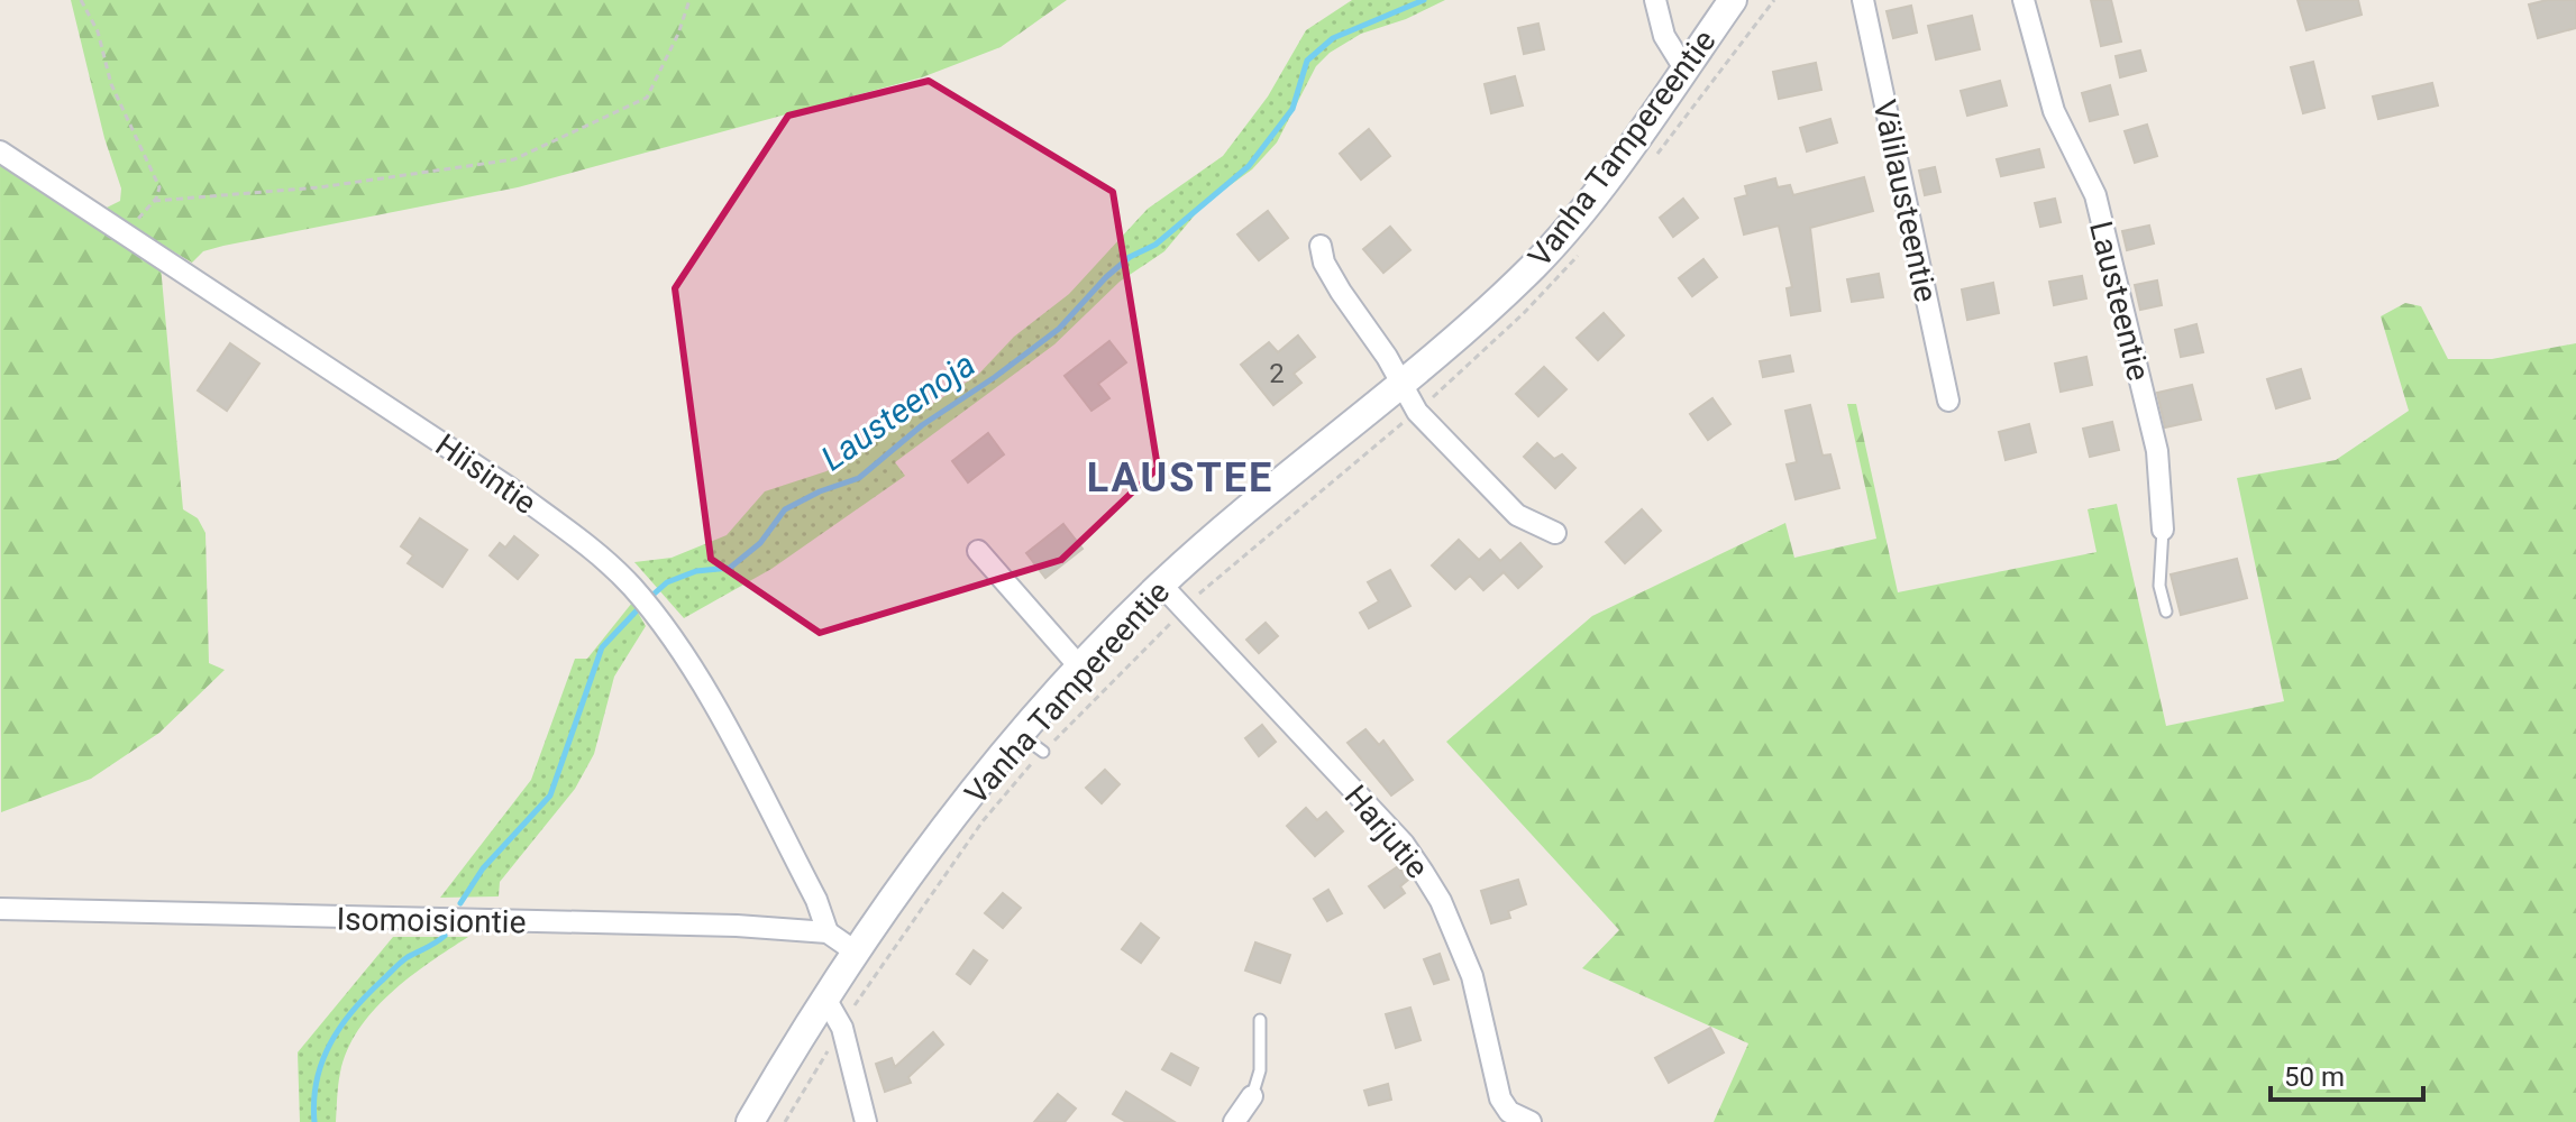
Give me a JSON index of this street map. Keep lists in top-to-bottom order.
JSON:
{
  "streets": {
    "main road": ["Vanha Tampereentie"],
    "street": [
      "Välilausteentie",
      "Lausteentie",
      "Hiisintie",
      "Harjutie",
      "Isomoisiontie"
    ]
  },
  "crossings": [
    ["Vanha Tampereentie", "Harjutie"],
    ["Hiisintie", "Isomoisiontie"]
  ],
  "districts": ["LAUSTEE"],
  "water": ["Lausteenoja"],
  "house_numbers": ["2"],
  "scale_bar": "50 m"
}
